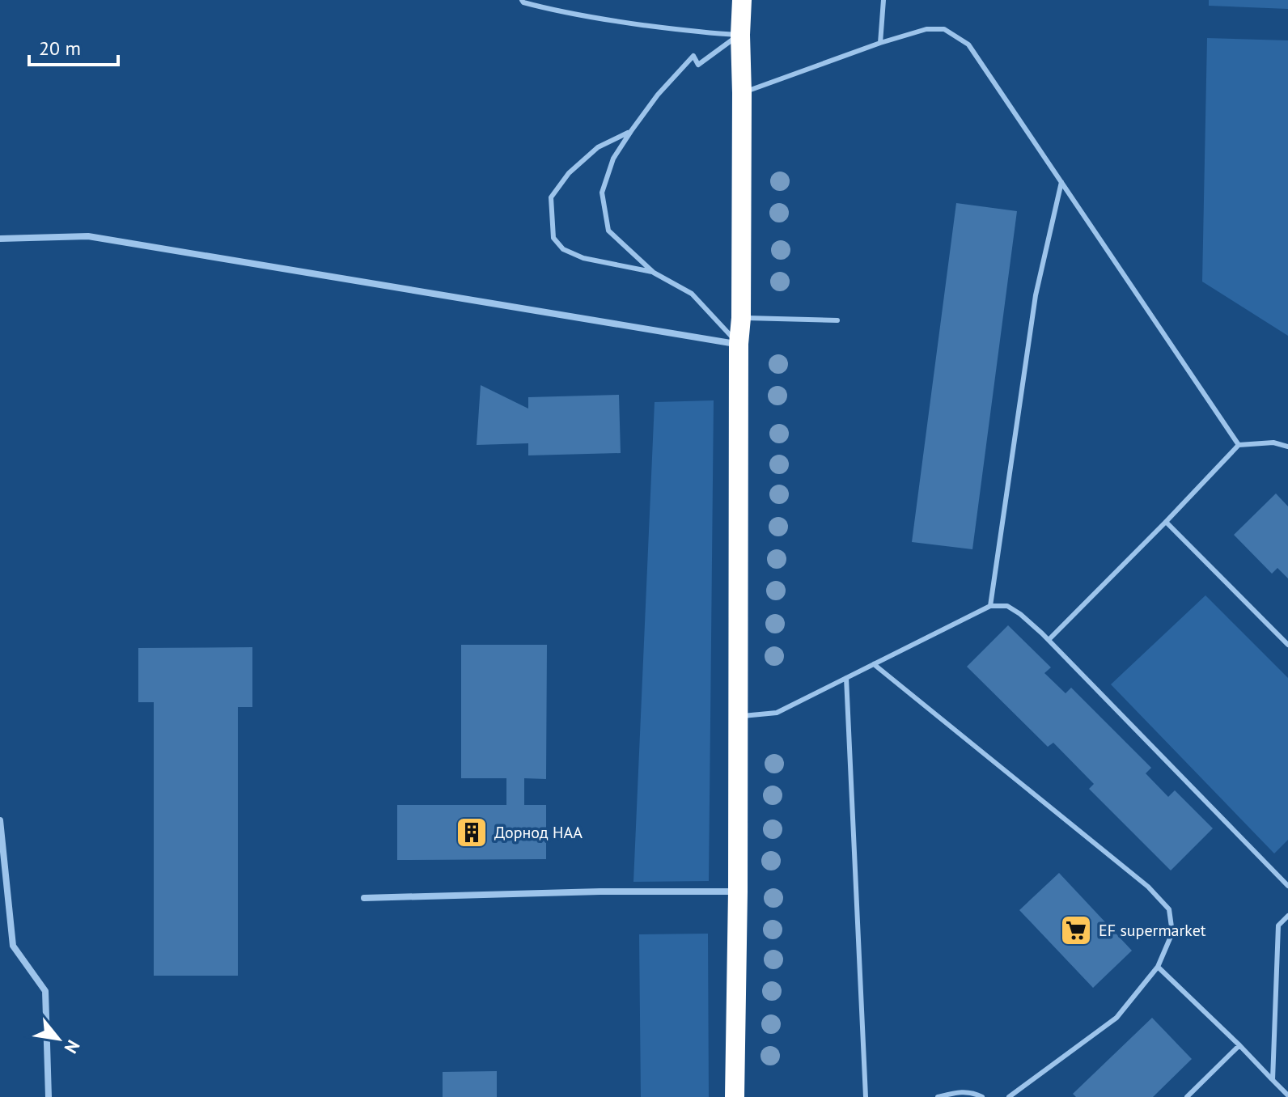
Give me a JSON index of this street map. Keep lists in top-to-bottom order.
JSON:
{
  "places": {
    "building": ["Дорнод НАА"],
    "supermarket": ["EF supermarket"]
  },
  "scale_bar": "20 m",
  "north": "bottom right"
}
